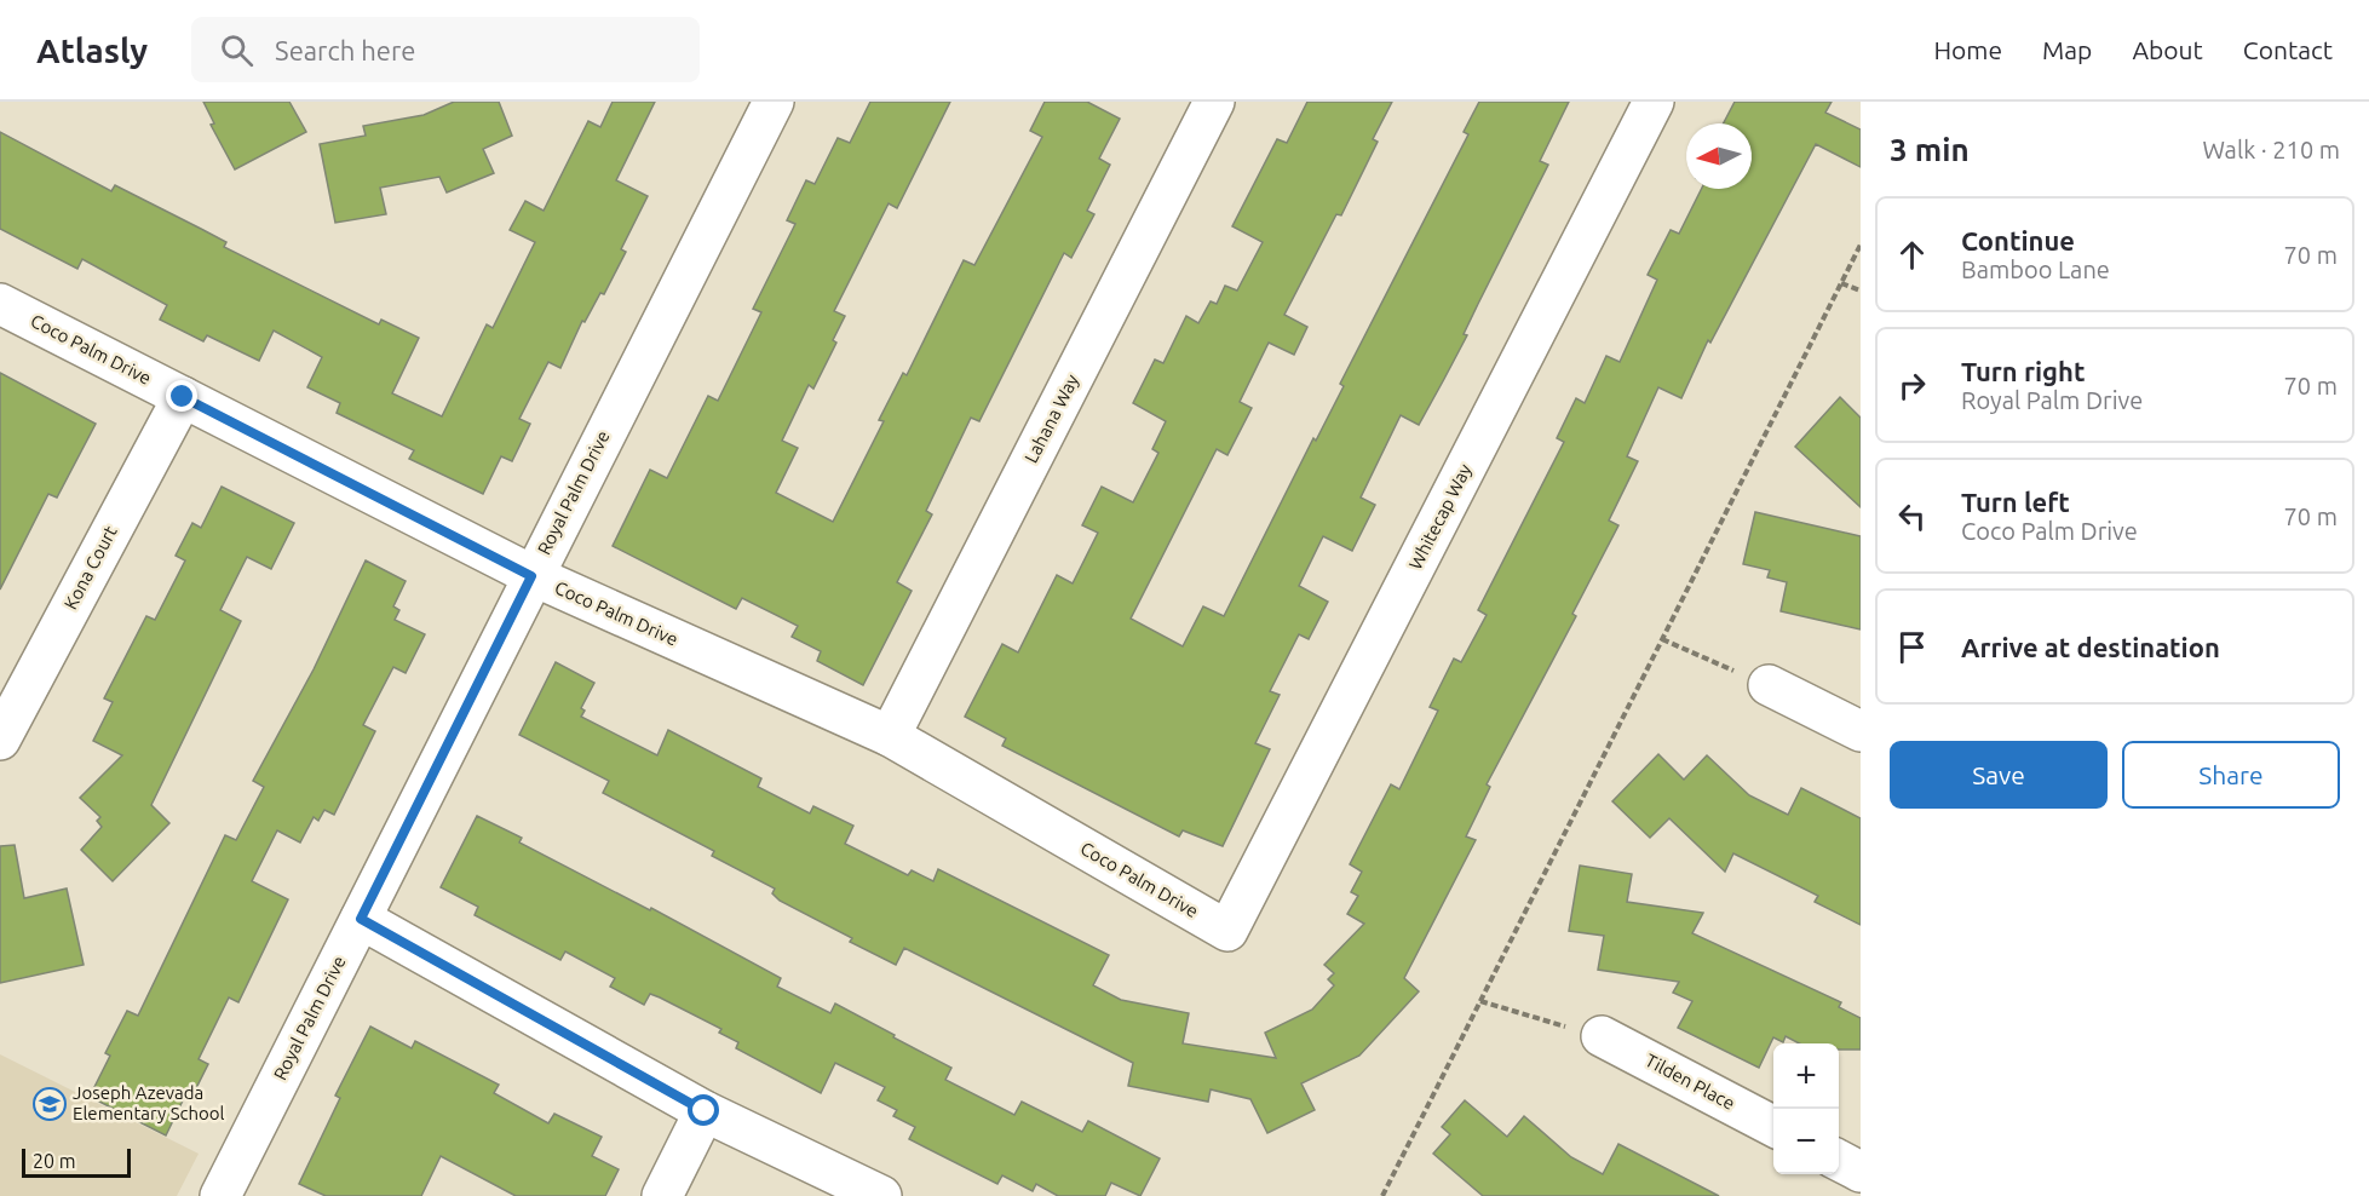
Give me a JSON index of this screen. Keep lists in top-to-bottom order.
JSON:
{
  "streets": {
    "street": [
      "Coco Palm Drive",
      "Lahana Way",
      "Royal Palm Drive",
      "Whitecap Way",
      "Kona Court",
      "Tilden Place"
    ]
  },
  "crossings": [
    ["Coco Palm Drive", "Lahana Way"],
    ["Coco Palm Drive", "Royal Palm Drive"],
    ["Coco Palm Drive", "Whitecap Way"],
    ["Coco Palm Drive", "Kona Court"]
  ],
  "places": {
    "school or university": ["Joseph Azevada Elementary School"]
  },
  "scale_bar": "20 m",
  "north": "left",
  "page": {
    "header": "Atlasly",
    "search": "Search here",
    "nav": [
      "Home",
      "Map",
      "About",
      "Contact"
    ],
    "heading": ["3 min", "Walk · 210 m"],
    "list": [
      ["Continue", "Bamboo Lane", "70 m"],
      ["Turn right", "Royal Palm Drive", "70 m"],
      ["Turn left", "Coco Palm Drive", "70 m"],
      "Arrive at destination"
    ],
    "buttons": ["Save", "Share"],
    "map_buttons": ["+", "−"],
    "scale": "20 m"
  }
}
